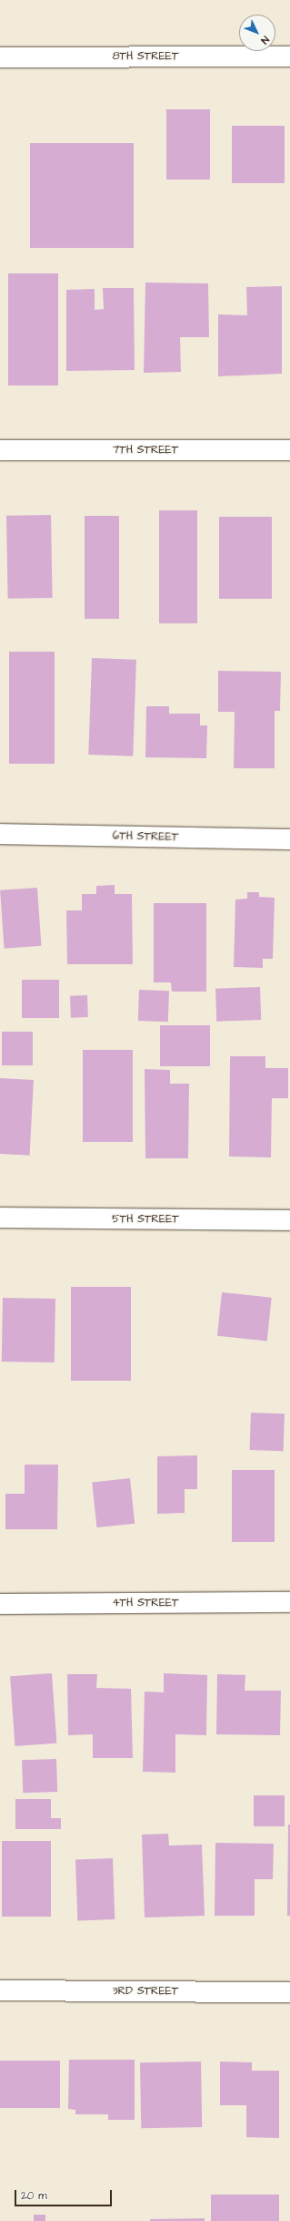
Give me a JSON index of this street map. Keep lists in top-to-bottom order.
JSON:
{
  "streets": {
    "street": [
      "8TH STREET",
      "7TH STREET",
      "6TH STREET",
      "5TH STREET",
      "4TH STREET",
      "3RD STREET"
    ]
  },
  "scale_bar": "20 m",
  "north": "bottom right"
}
